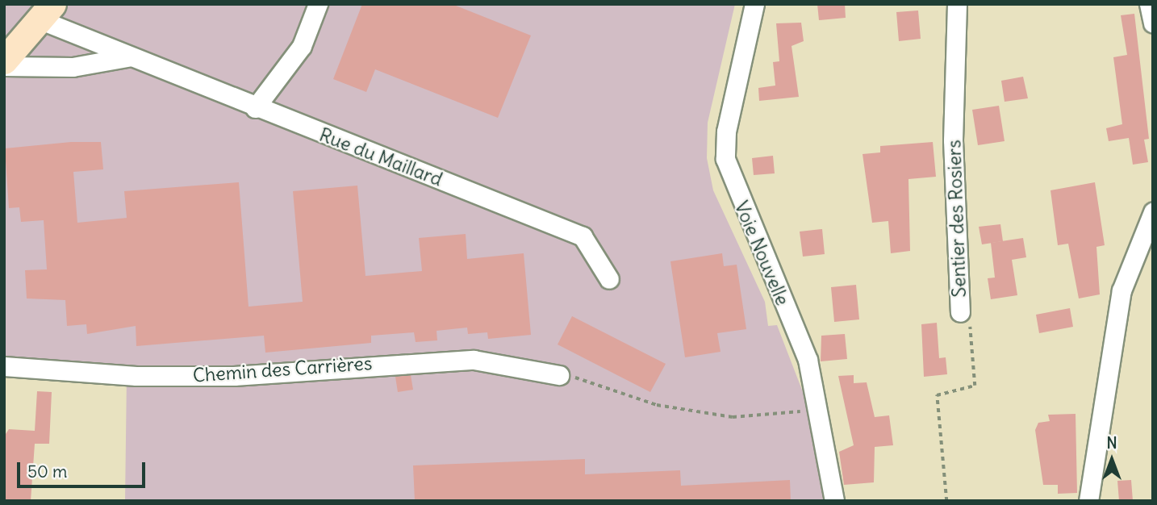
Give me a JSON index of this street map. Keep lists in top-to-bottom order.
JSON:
{
  "streets": {
    "street": [
      "Rue du Maillard",
      "Sentier des Rosiers",
      "Voie Nouvelle",
      "Chemin des Carrières"
    ]
  },
  "scale_bar": "50 m",
  "north": "top"
}
